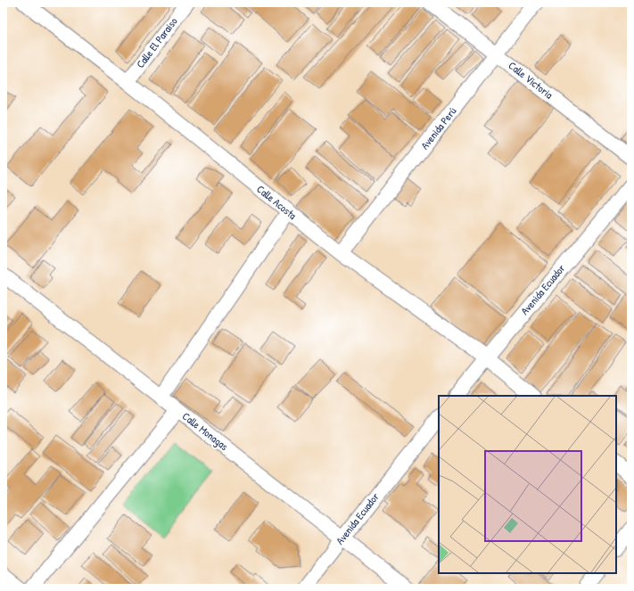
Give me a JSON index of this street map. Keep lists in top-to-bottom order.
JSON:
{
  "streets": {
    "street": [
      "Calle El Paraiso",
      "Calle Victoria",
      "Avenida Perú",
      "Calle Acosta",
      "Avenida Ecuador",
      "Calle Monagas"
    ]
  },
  "crossings": [
    ["Calle El Paraiso", "Calle Acosta"],
    ["Calle Victoria", "Avenida Perú"],
    ["Avenida Perú", "Calle Acosta"],
    ["Calle Acosta", "Avenida Ecuador"],
    ["Avenida Ecuador", "Calle Monagas"]
  ]
}
